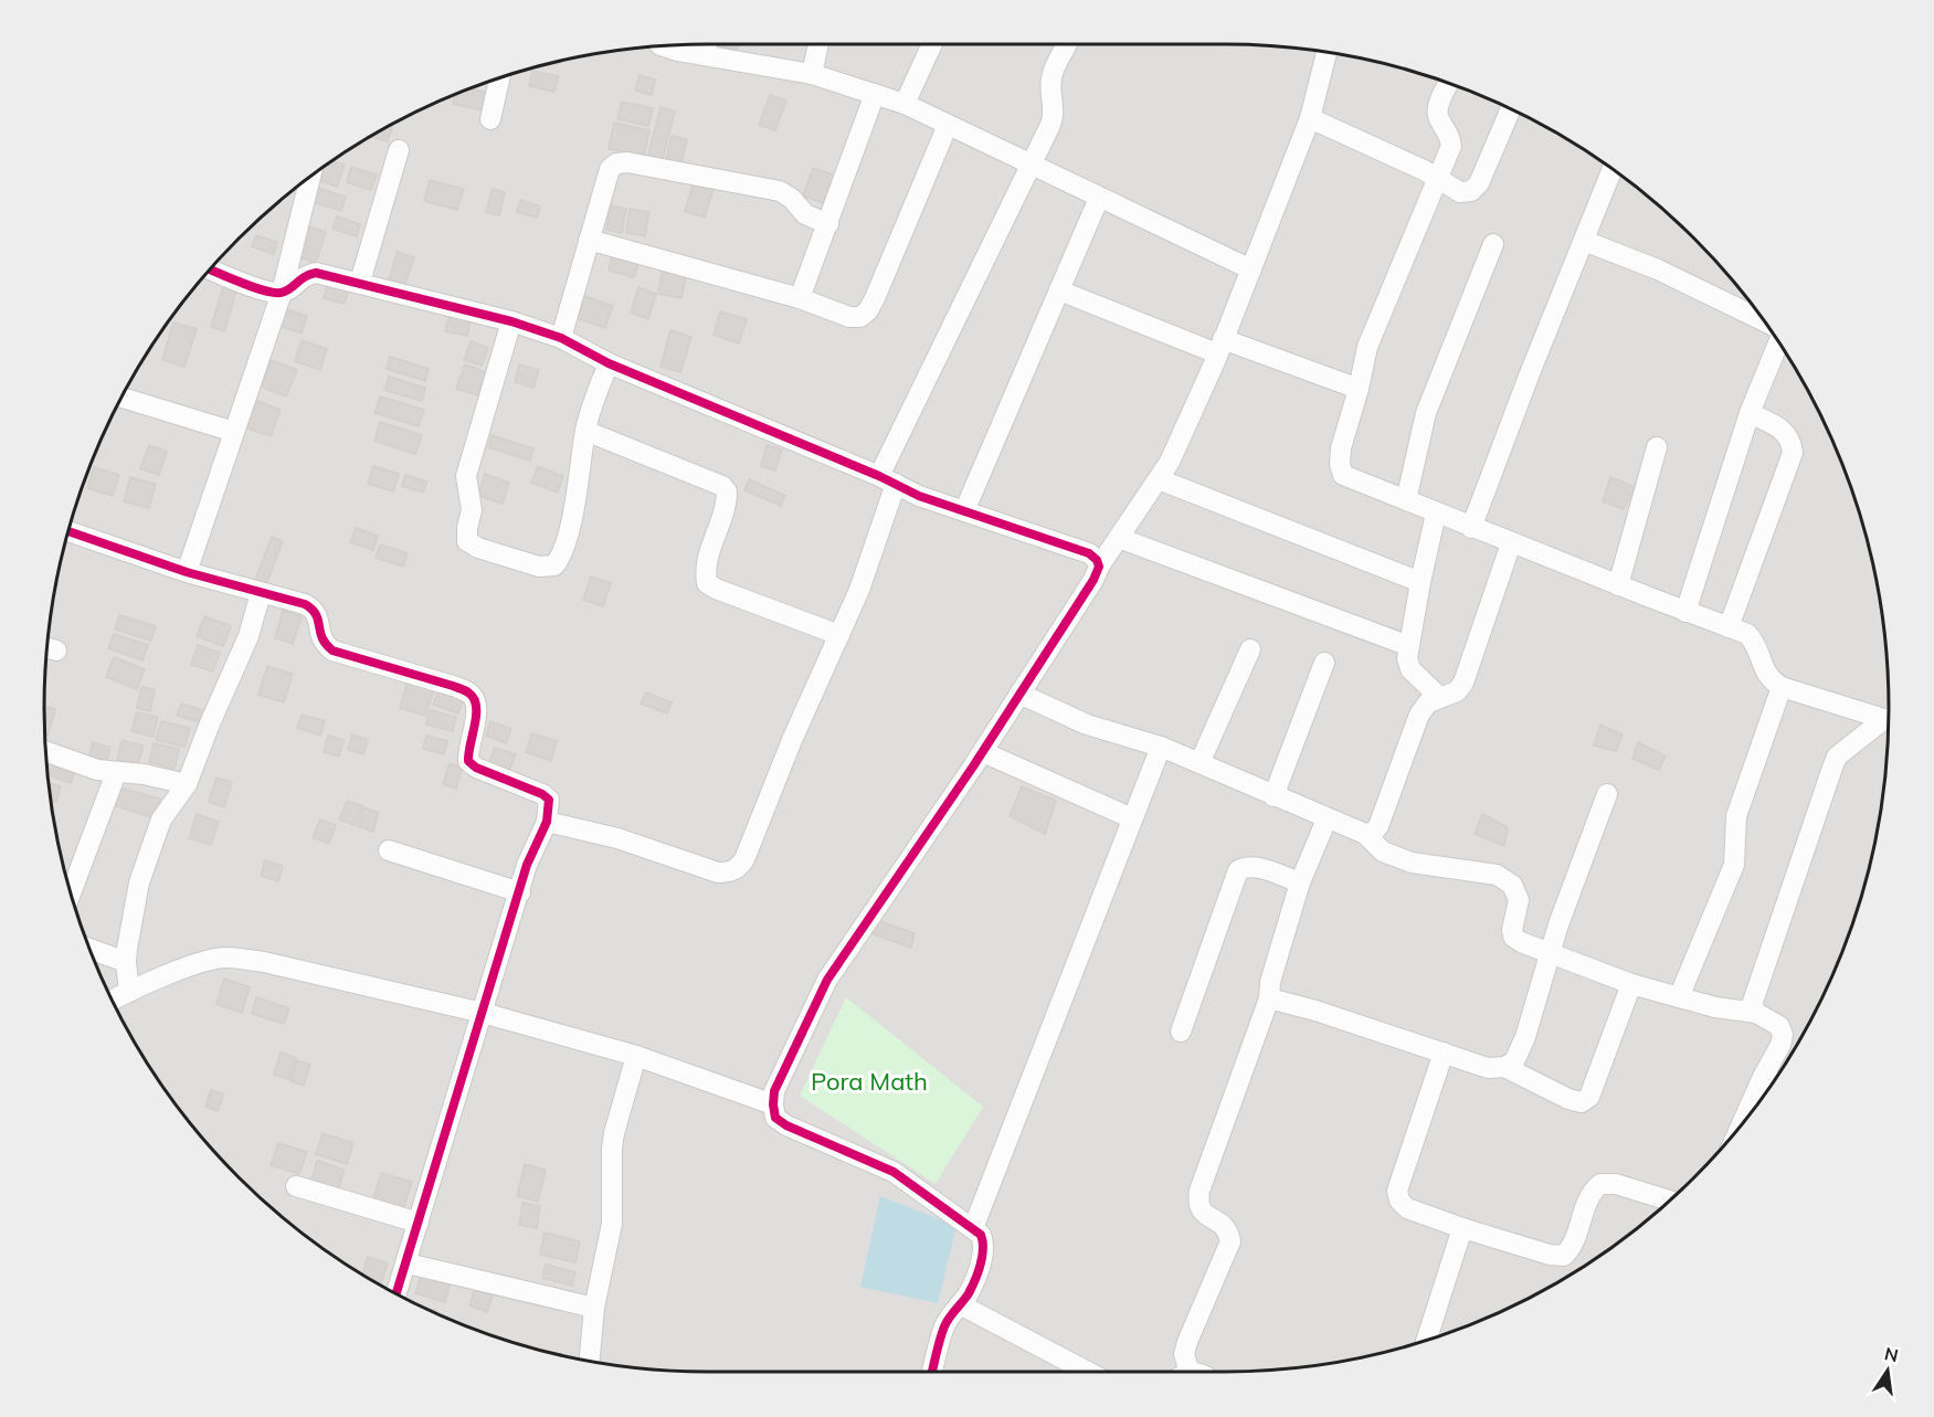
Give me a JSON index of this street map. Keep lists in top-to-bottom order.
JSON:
{
  "parks": ["Pora Math"],
  "north": "top"
}
